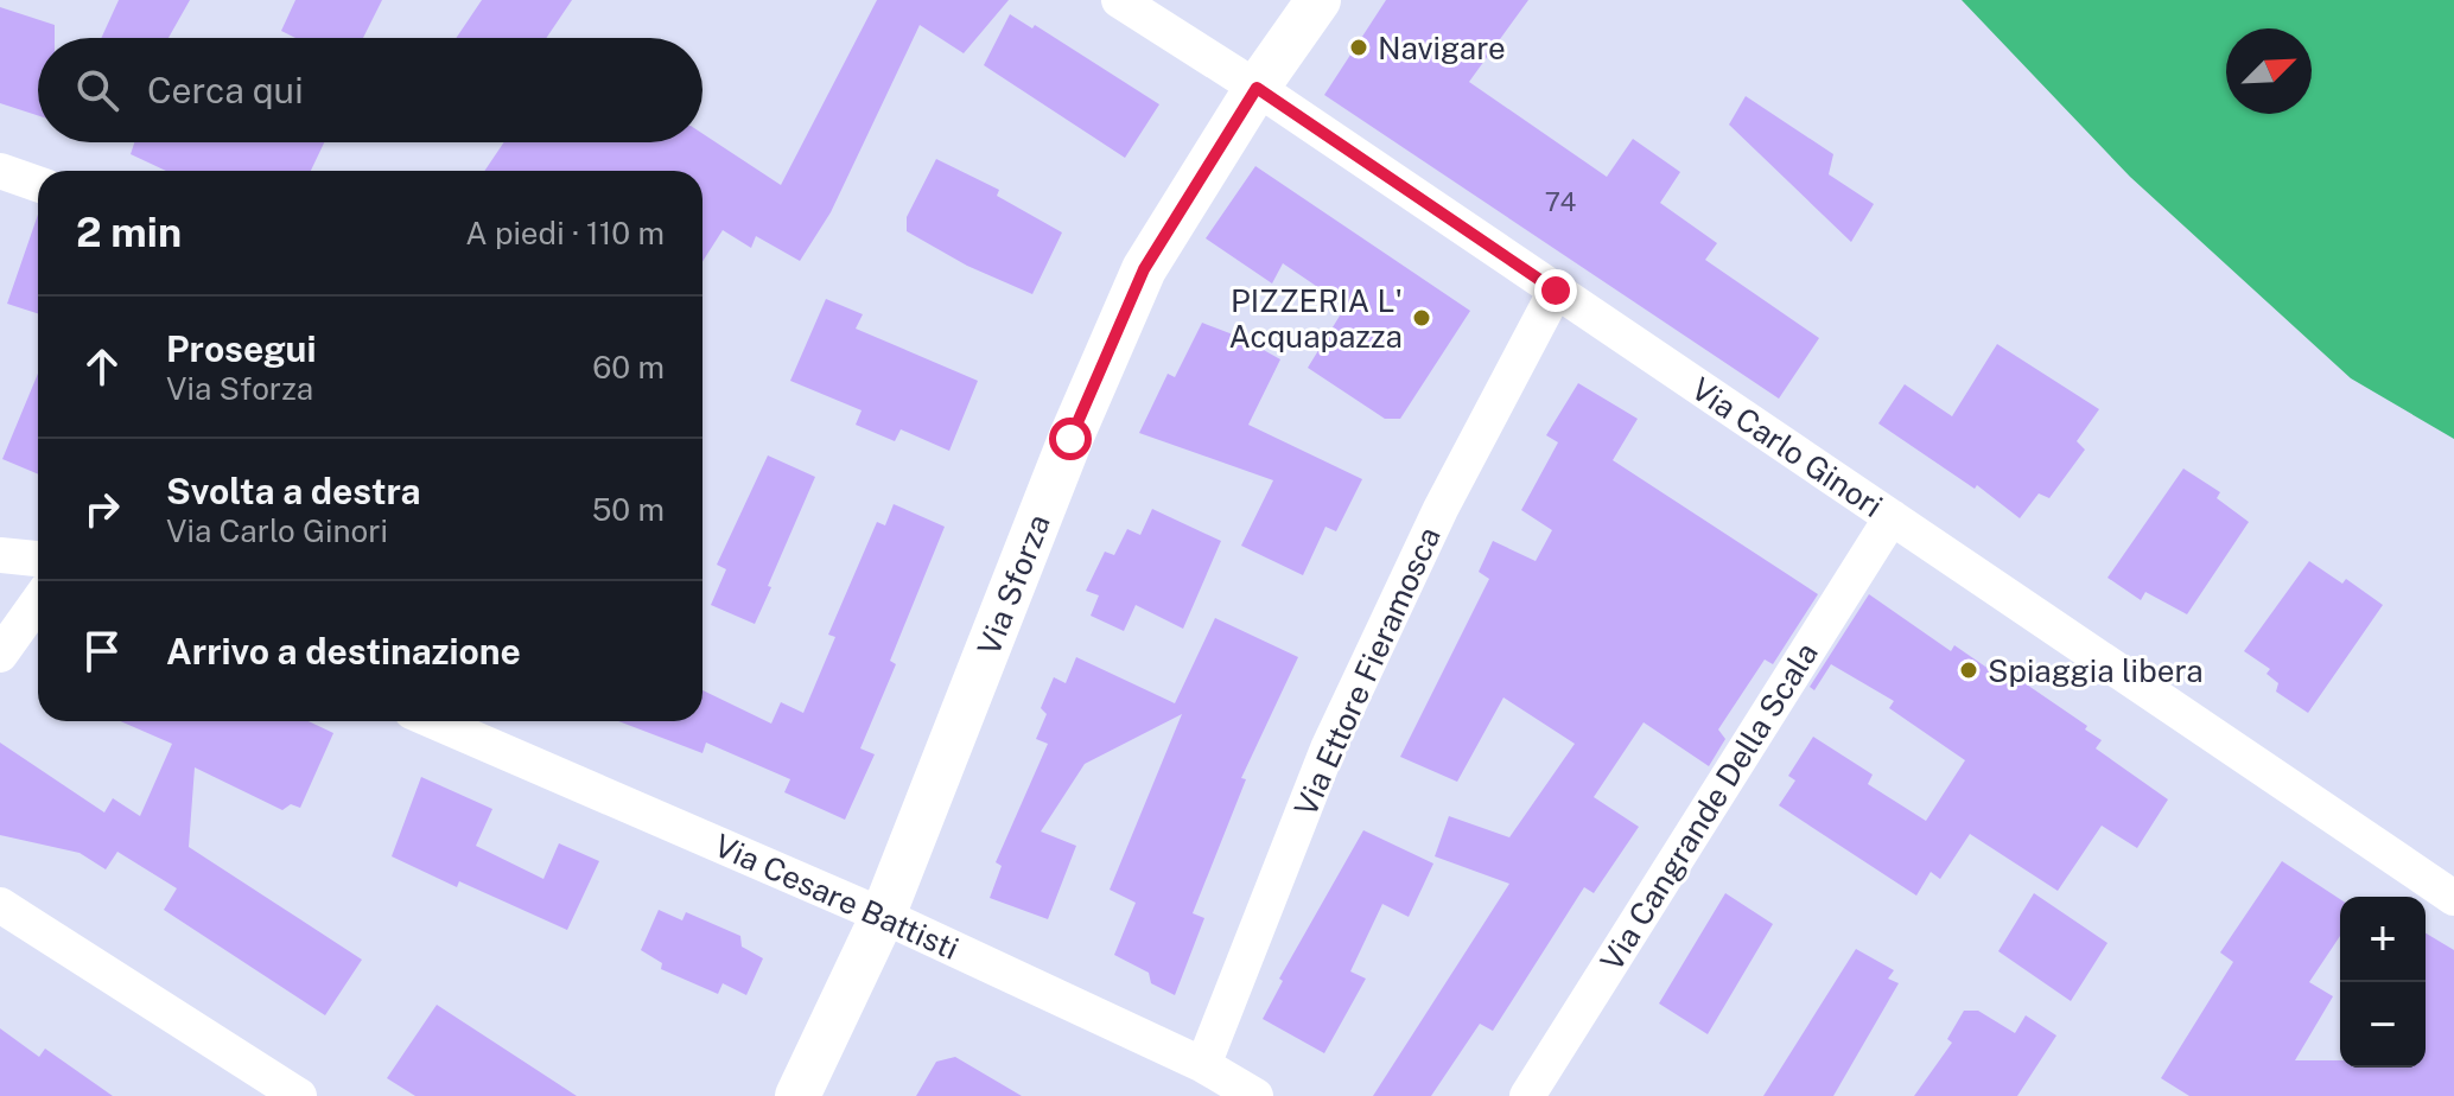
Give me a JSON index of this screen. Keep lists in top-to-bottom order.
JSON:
{
  "streets": {
    "street": [
      "Via Carlo Ginori",
      "Via Sforza",
      "Via Ettore Fieramosca",
      "Via Cangrande Della Scala",
      "Via Cesare Battisti"
    ]
  },
  "crossings": [
    ["Via Carlo Ginori", "Via Sforza"],
    ["Via Carlo Ginori", "Via Ettore Fieramosca"],
    ["Via Carlo Ginori", "Via Cangrande Della Scala"],
    ["Via Sforza", "Via Cesare Battisti"],
    ["Via Ettore Fieramosca", "Via Cesare Battisti"]
  ],
  "places": ["Navigare", "PIZZERIA L' Acquapazza", "Spiaggia libera"],
  "house_numbers": ["74"],
  "north": "top right",
  "page": {
    "search": "Cerca qui",
    "heading": ["2 min", "A piedi · 110 m"],
    "list": [
      ["Prosegui", "Via Sforza", "60 m"],
      ["Svolta a destra", "Via Carlo Ginori", "50 m"],
      "Arrivo a destinazione"
    ],
    "map_buttons": ["+", "−"]
  }
}
